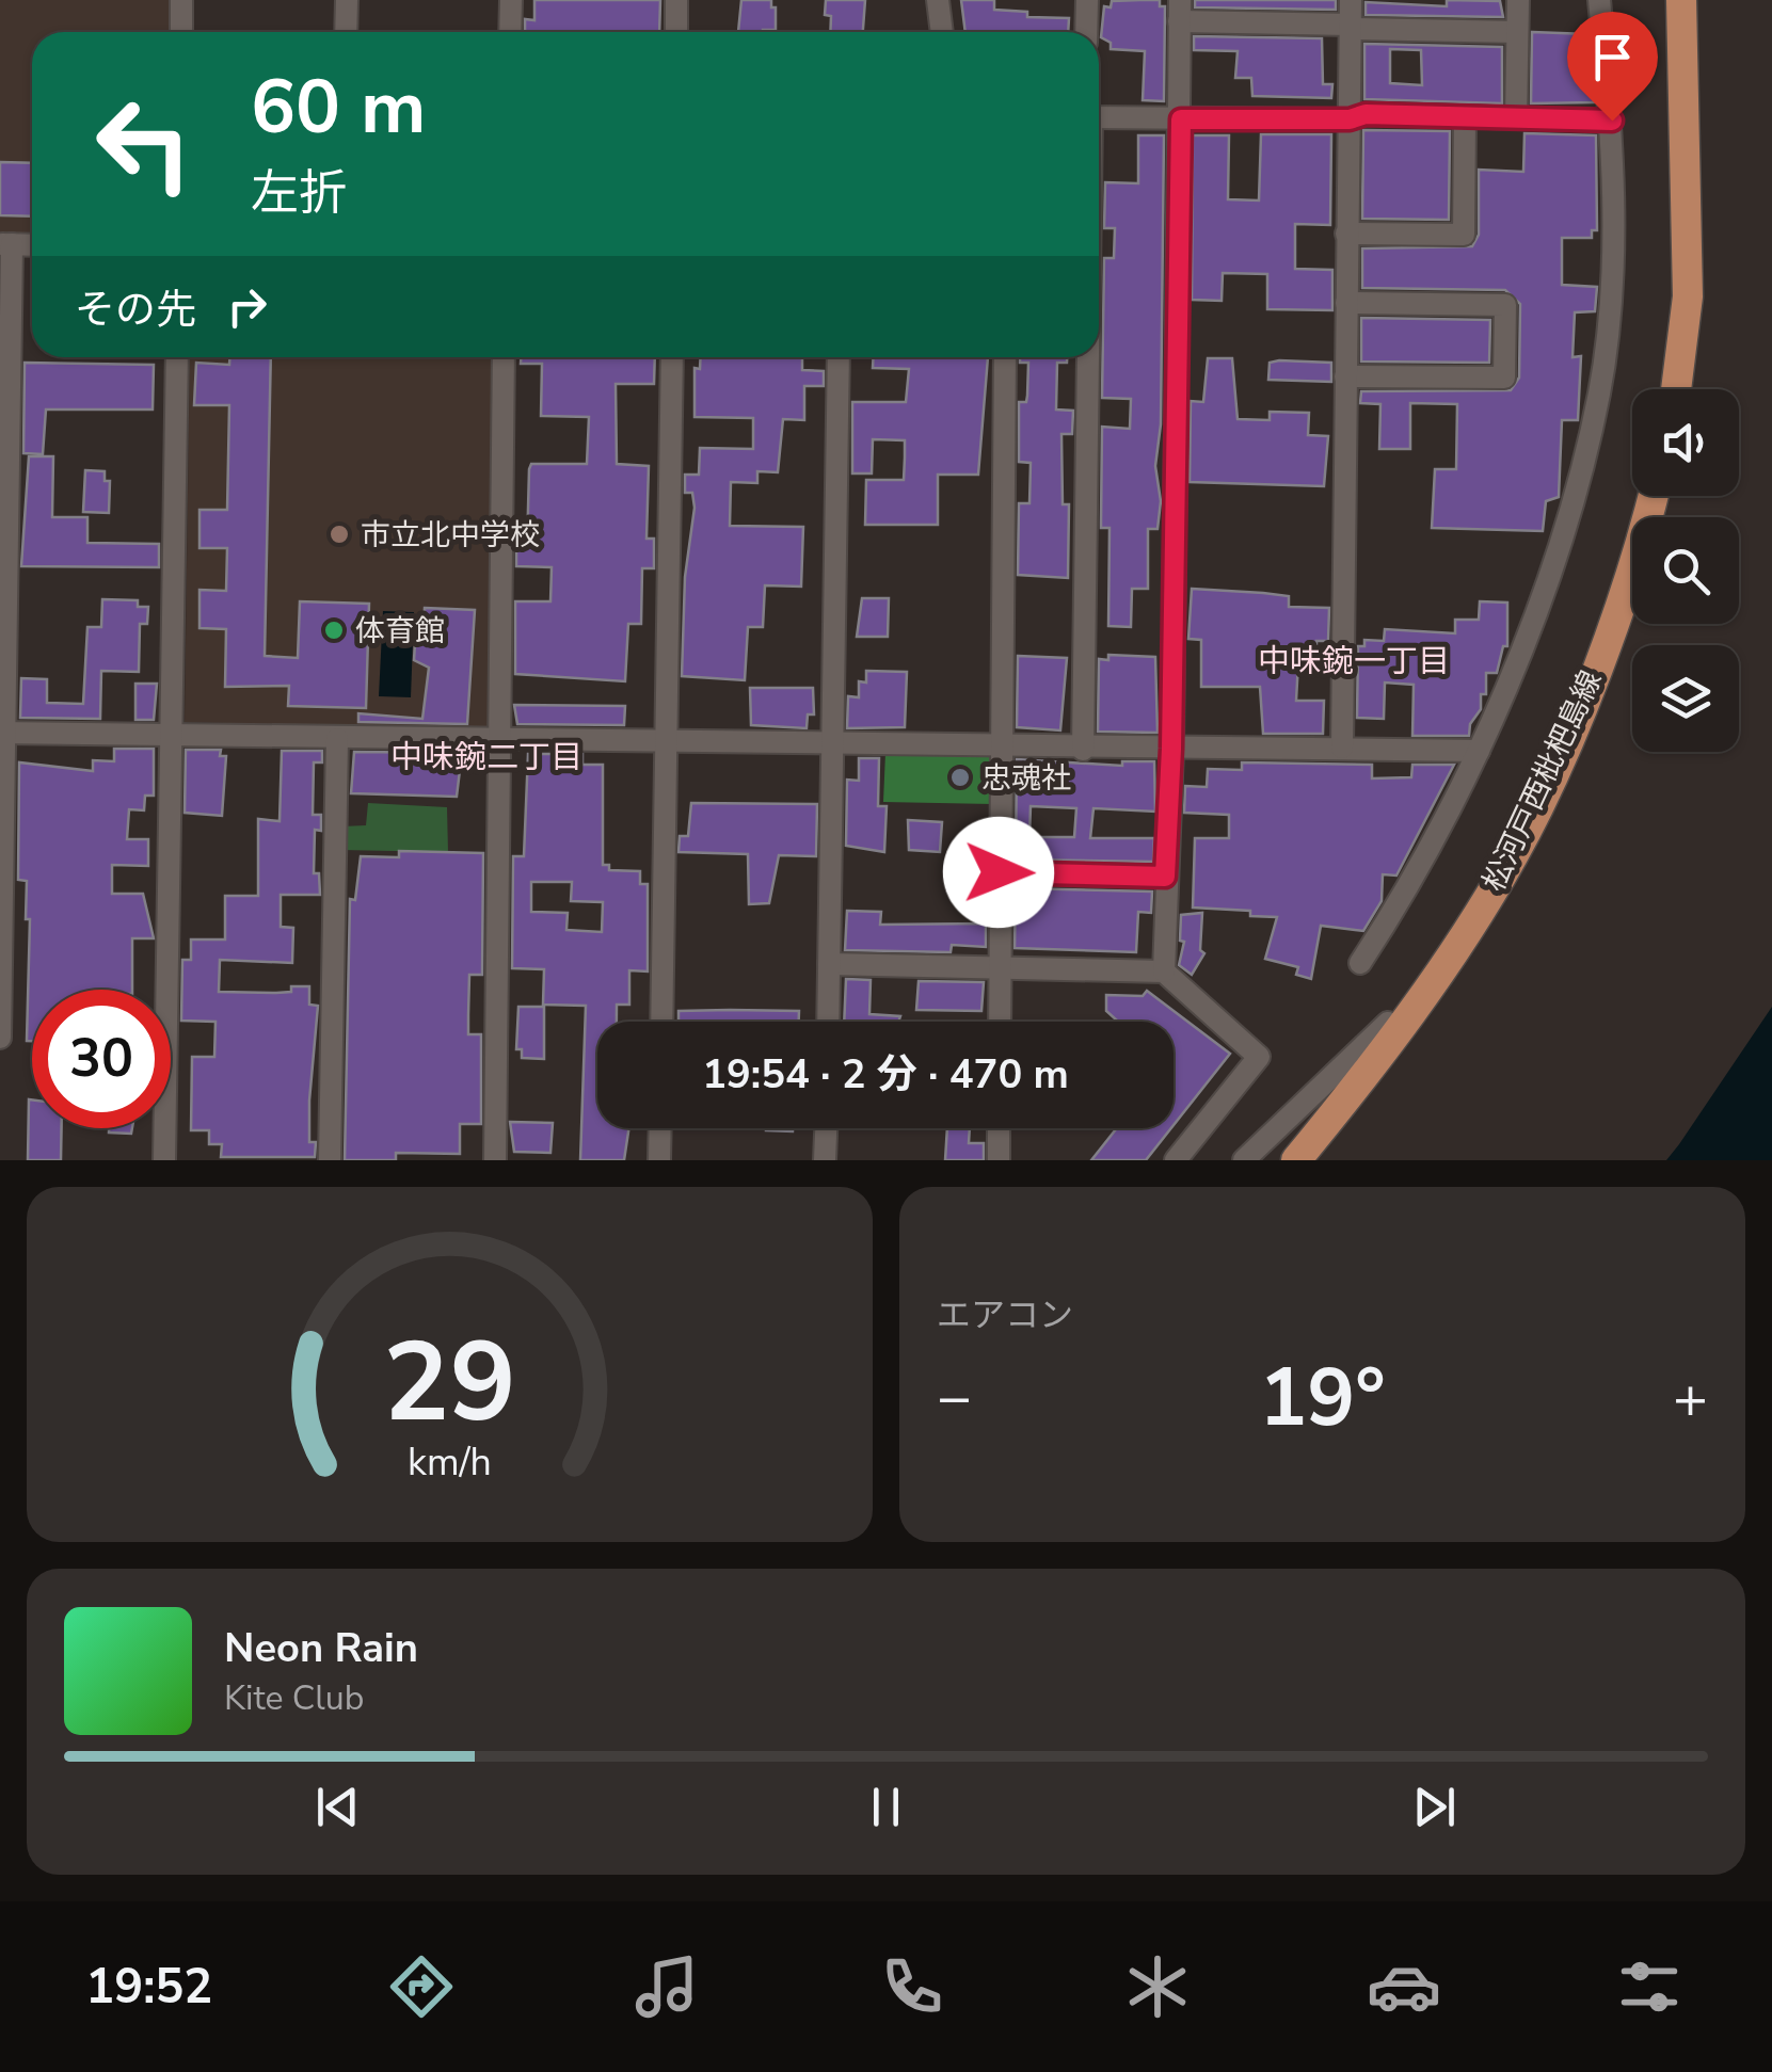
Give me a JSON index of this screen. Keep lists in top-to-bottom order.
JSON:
{
  "streets": {
    "main road": ["松河戸西枇杷島線"]
  },
  "districts": ["中味鋺一丁目", "中味鋺二丁目"],
  "places": ["市立北中学校", "体育館", "忠魂社"],
  "page": {
    "turn": ["60 m", "左折"],
    "then": "その先",
    "limit": "30",
    "trip": "19:54 · 2 分 · 470 m",
    "tile": "エアコン",
    "heat": ["−", "19°", "+"],
    "song": ["Neon Rain", "Kite Club"],
    "tabs": "19:52",
    "gauge": ["29", "km/h"]
  }
}
